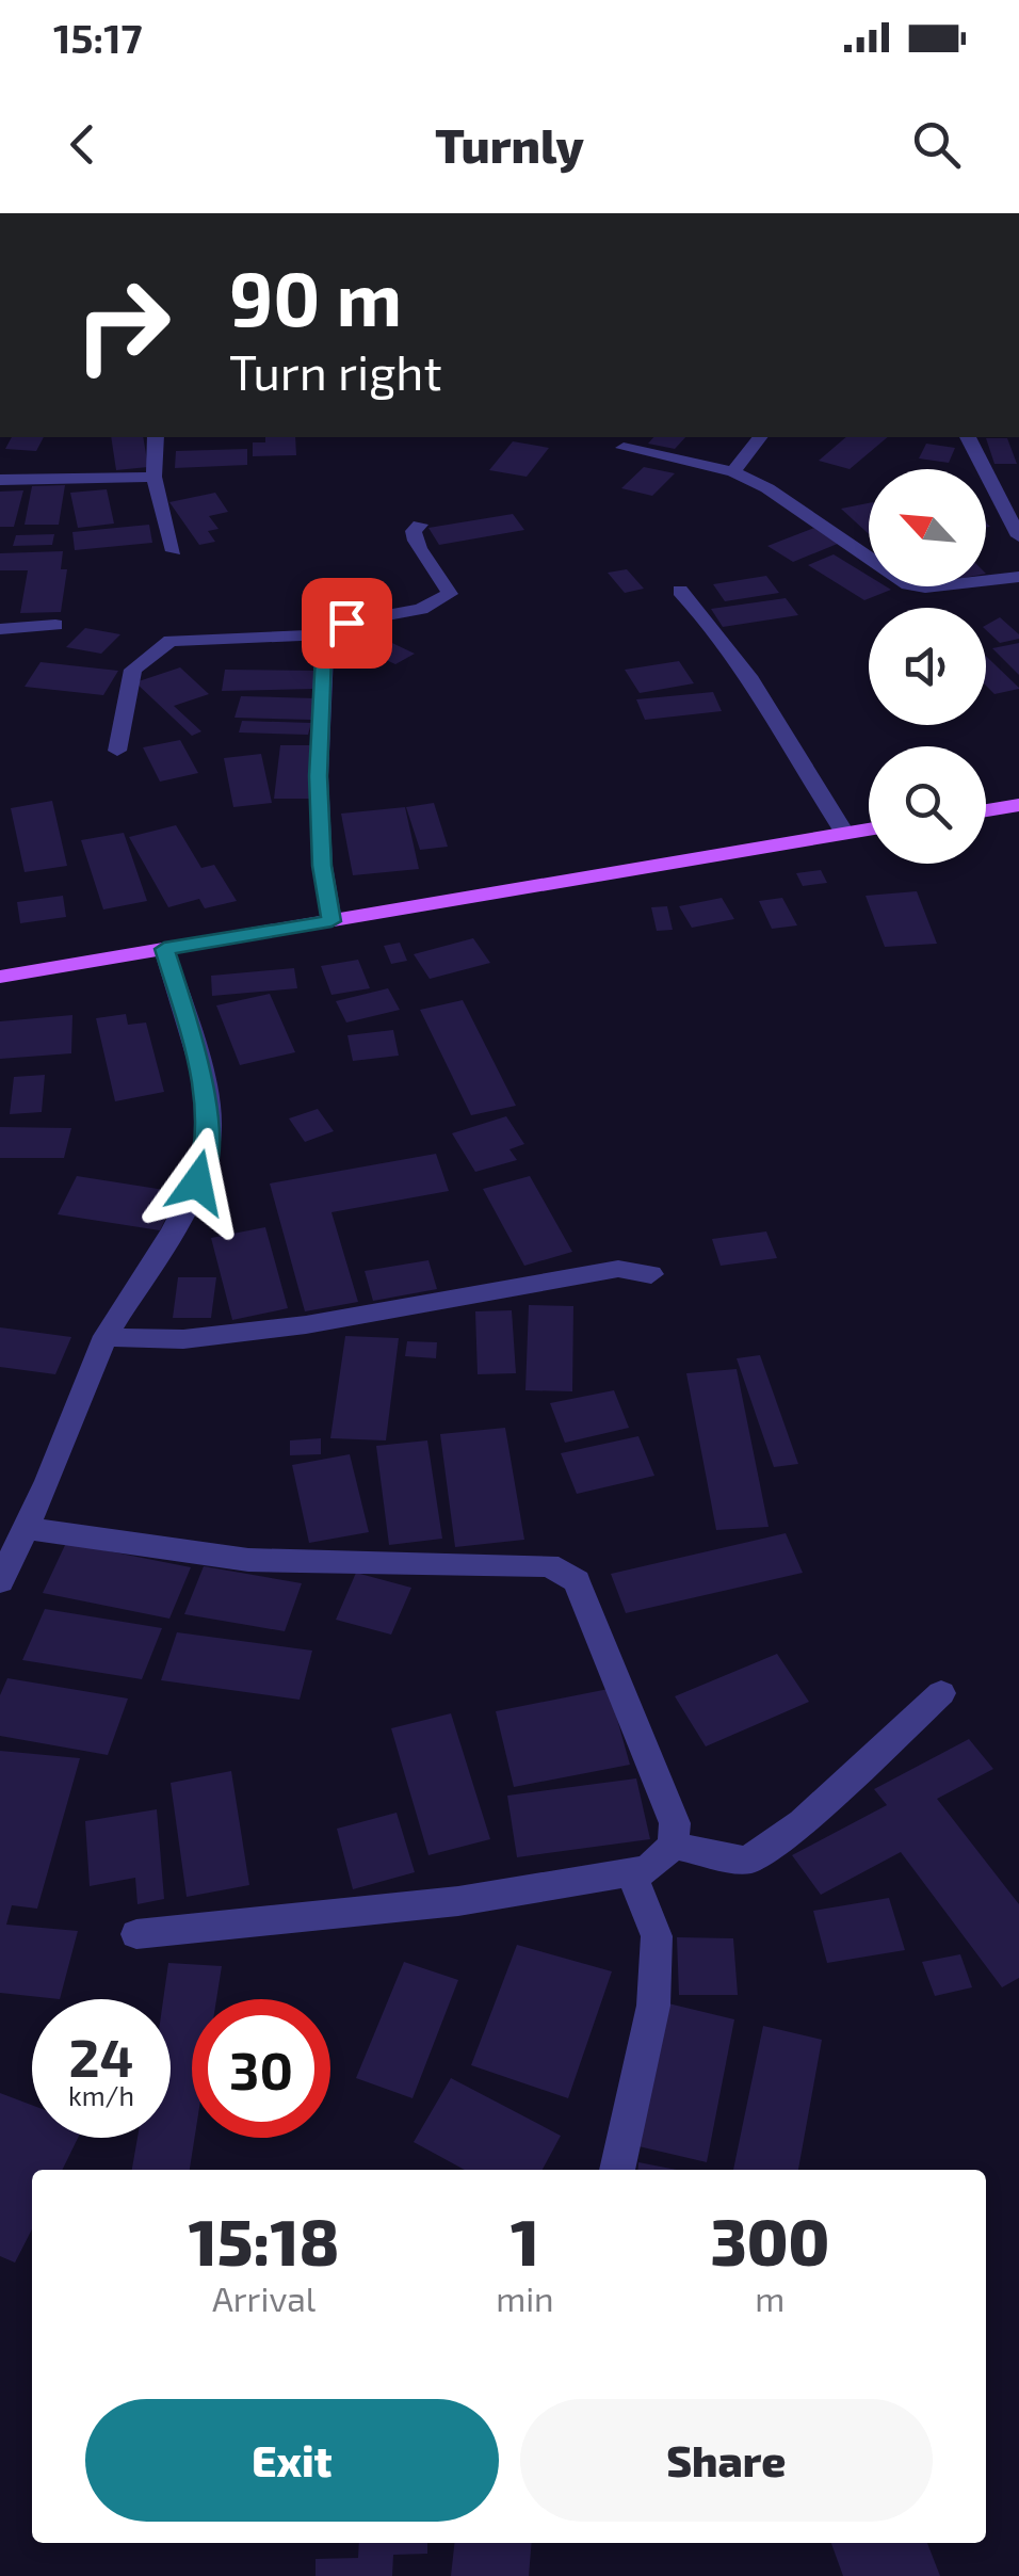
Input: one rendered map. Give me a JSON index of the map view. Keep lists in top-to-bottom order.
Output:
{
  "north": "top left",
  "page": {
    "status": "15:17",
    "header": "Turnly",
    "turn": ["90 m", "Turn right"],
    "speed": "24 km/h",
    "limit": "30",
    "eta": [
      "15:18",
      "Arrival",
      "1",
      "min",
      "300",
      "m"
    ],
    "buttons": ["Exit", "Share"]
  }
}
